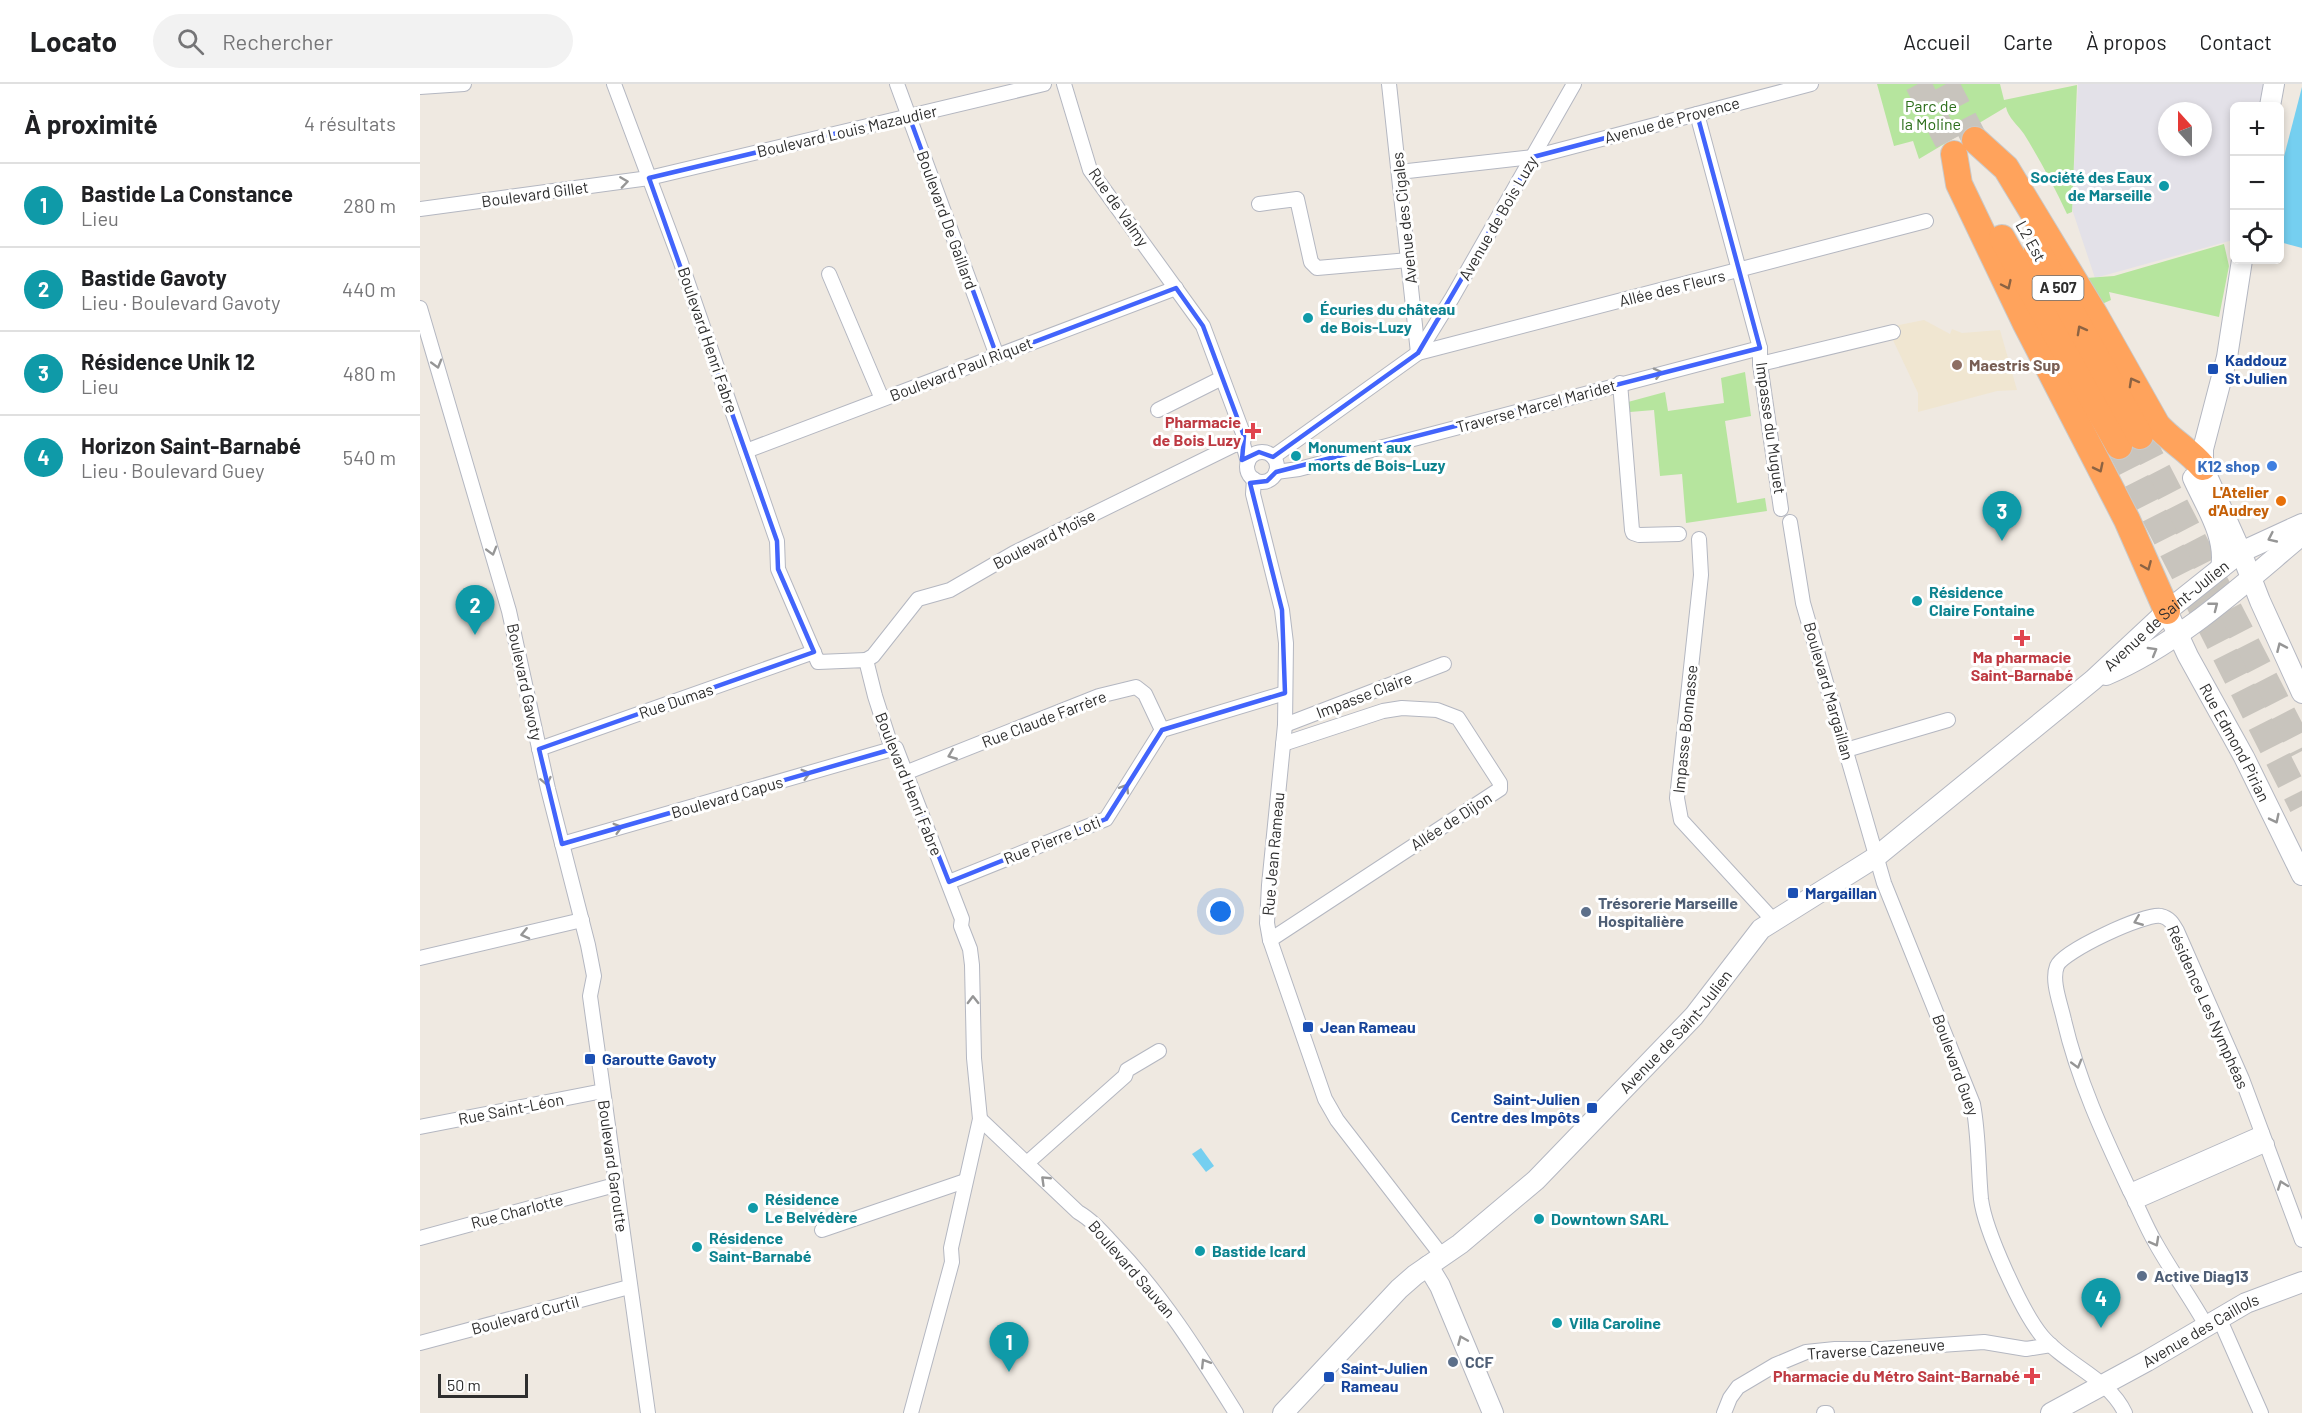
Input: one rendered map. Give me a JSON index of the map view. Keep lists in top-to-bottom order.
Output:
{
  "streets": {
    "highway": ["L2 Est", "A 507"],
    "main road": ["Avenue de Saint-Julien", "Rue Edmond Pirian", "Avenue des Caillols"],
    "street": [
      "Avenue de Provence",
      "Boulevard Louis Mazaudier",
      "Boulevard Gillet",
      "Rue de Valmy",
      "Avenue des Cigales",
      "Avenue de Bois Luzy",
      "Boulevard De Gaillard",
      "Allée des Fleurs",
      "Boulevard Henri Fabre",
      "Boulevard Paul Riquet",
      "Traverse Marcel Maridet",
      "Impasse du Muguet",
      "Boulevard Moïse",
      "Boulevard Gavoty",
      "Boulevard Margaillan",
      "Impasse Claire",
      "Rue Dumas",
      "Rue Claude Farrère",
      "Impasse Bonnasse",
      "Boulevard Capus",
      "Allée de Dijon",
      "Rue Pierre Loti",
      "Rue Jean Rameau",
      "Résidence Les Nymphéas",
      "Boulevard Guey",
      "Rue Saint-Léon",
      "Boulevard Garoutte",
      "Rue Charlotte",
      "Boulevard Sauvan",
      "Boulevard Curtil",
      "Traverse Cazeneuve"
    ]
  },
  "crossings": [
    ["Avenue de Provence", "Avenue des Cigales"],
    ["Avenue de Provence", "Avenue de Bois Luzy"],
    ["Avenue de Provence", "Impasse du Muguet"],
    ["Boulevard Louis Mazaudier", "Boulevard Gillet"],
    ["Boulevard Louis Mazaudier", "Boulevard De Gaillard"],
    ["Boulevard Louis Mazaudier", "Boulevard Henri Fabre"],
    ["Boulevard Gillet", "Boulevard Henri Fabre"],
    ["Rue de Valmy", "Boulevard Paul Riquet"],
    ["Avenue des Cigales", "Avenue de Bois Luzy"],
    ["Avenue des Cigales", "Allée des Fleurs"],
    ["Avenue de Bois Luzy", "Allée des Fleurs"],
    ["Avenue de Bois Luzy", "Traverse Marcel Maridet"],
    ["Avenue de Bois Luzy", "Rue Jean Rameau"],
    ["Boulevard De Gaillard", "Boulevard Paul Riquet"],
    ["L2 Est", "Avenue de Saint-Julien"],
    ["L2 Est", "Rue Edmond Pirian"],
    ["Allée des Fleurs", "Impasse du Muguet"],
    ["Boulevard Henri Fabre", "Boulevard Paul Riquet"],
    ["Boulevard Henri Fabre", "Boulevard Moïse"],
    ["Boulevard Henri Fabre", "Rue Dumas"],
    ["Boulevard Henri Fabre", "Rue Claude Farrère"],
    ["Boulevard Henri Fabre", "Boulevard Capus"],
    ["Boulevard Henri Fabre", "Rue Pierre Loti"],
    ["Boulevard Henri Fabre", "Boulevard Sauvan"],
    ["Traverse Marcel Maridet", "Impasse du Muguet"],
    ["Traverse Marcel Maridet", "Rue Jean Rameau"],
    ["Avenue de Saint-Julien", "Boulevard Margaillan"],
    ["Avenue de Saint-Julien", "Impasse Bonnasse"],
    ["Avenue de Saint-Julien", "Rue Edmond Pirian"],
    ["Avenue de Saint-Julien", "Rue Jean Rameau"],
    ["Avenue de Saint-Julien", "Boulevard Guey"],
    ["Boulevard Gavoty", "Rue Dumas"],
    ["Boulevard Gavoty", "Boulevard Capus"],
    ["Boulevard Gavoty", "Boulevard Garoutte"],
    ["Boulevard Margaillan", "Boulevard Guey"],
    ["Impasse Claire", "Rue Jean Rameau"],
    ["Rue Claude Farrère", "Rue Pierre Loti"],
    ["Allée de Dijon", "Rue Jean Rameau"],
    ["Résidence Les Nymphéas", "Avenue des Caillols"],
    ["Boulevard Guey", "Avenue des Caillols"],
    ["Boulevard Guey", "Traverse Cazeneuve"],
    ["Rue Saint-Léon", "Boulevard Garoutte"],
    ["Boulevard Garoutte", "Rue Charlotte"],
    ["Boulevard Garoutte", "Boulevard Curtil"]
  ],
  "one_way": [
    "Boulevard Gillet",
    "Boulevard Gavoty",
    "Rue Claude Farrère",
    "Boulevard Capus",
    "Rue Pierre Loti",
    "Boulevard Sauvan"
  ],
  "parks": ["Parc de la Moline"],
  "places": {
    "other": [
      "Société des Eaux de Marseille",
      "Écuries du château de Bois-Luzy",
      "Maestris Sup",
      "Monument aux morts de Bois-Luzy",
      "K12 shop",
      "L'Atelier d'Audrey",
      "Résidence Claire Fontaine",
      "Trésorerie Marseille Hospitalière",
      "Résidence Le Belvédère",
      "Downtown SARL",
      "Résidence Saint-Barnabé",
      "Bastide Icard",
      "Active Diag13",
      "Villa Caroline",
      "CCF"
    ],
    "transit": [
      "Kaddouz St Julien",
      "Margaillan",
      "Jean Rameau",
      "Garoutte Gavoty",
      "Saint-Julien Centre des Impôts",
      "Saint-Julien Rameau"
    ],
    "health": ["Pharmacie de Bois Luzy", "Ma pharmacie Saint-Barnabé", "Pharmacie du Métro Saint-Barnabé"]
  },
  "scale_bar": "50 m",
  "north": "top",
  "page": {
    "header": "Locato",
    "search": "Rechercher",
    "nav": [
      "Accueil",
      "Carte",
      "À propos",
      "Contact"
    ],
    "heading": ["À proximité", "4 résultats"],
    "map_buttons": ["+", "−"],
    "list": [
      {
        "mark": "1",
        "name": "Bastide La Constance",
        "note": "Lieu",
        "value": "280 m"
      },
      {
        "mark": "2",
        "name": "Bastide Gavoty",
        "note": "Lieu · Boulevard Gavoty",
        "value": "440 m"
      },
      {
        "mark": "3",
        "name": "Résidence Unik 12",
        "note": "Lieu",
        "value": "480 m"
      },
      {
        "mark": "4",
        "name": "Horizon Saint-Barnabé",
        "note": "Lieu · Boulevard Guey",
        "value": "540 m"
      }
    ],
    "pins": [
      "3",
      "2",
      "4",
      "1"
    ],
    "scale": "50 m"
  }
}
